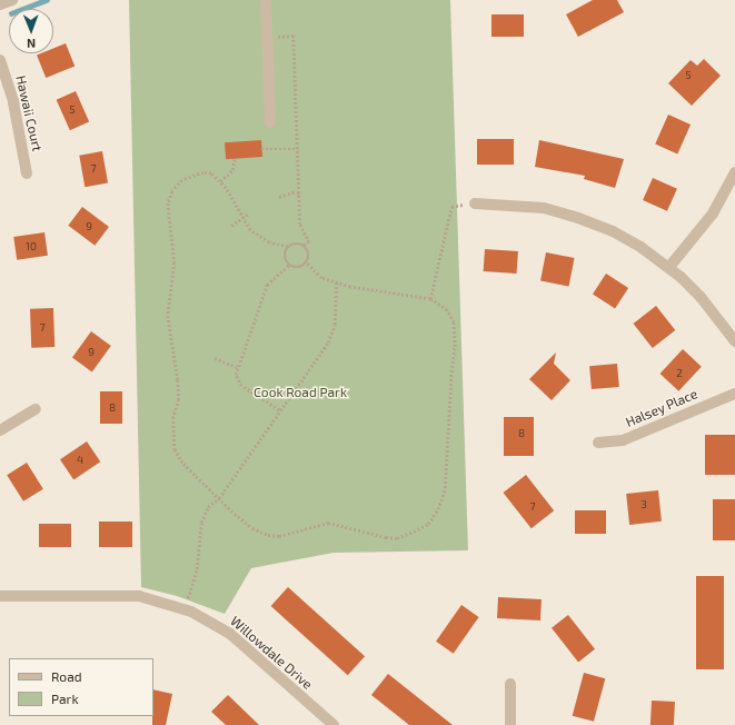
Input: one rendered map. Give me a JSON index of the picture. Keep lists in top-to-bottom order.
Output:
{
  "streets": {
    "street": ["Hawaii Court", "Halsey Place", "Willowdale Drive"]
  },
  "parks": ["Cook Road Park"],
  "house_numbers": [
    "5",
    "5",
    "7",
    "9",
    "10",
    "7",
    "9",
    "2",
    "8",
    "8",
    "4",
    "3",
    "7"
  ],
  "legend": ["Road", "Park"],
  "north": "bottom"
}
